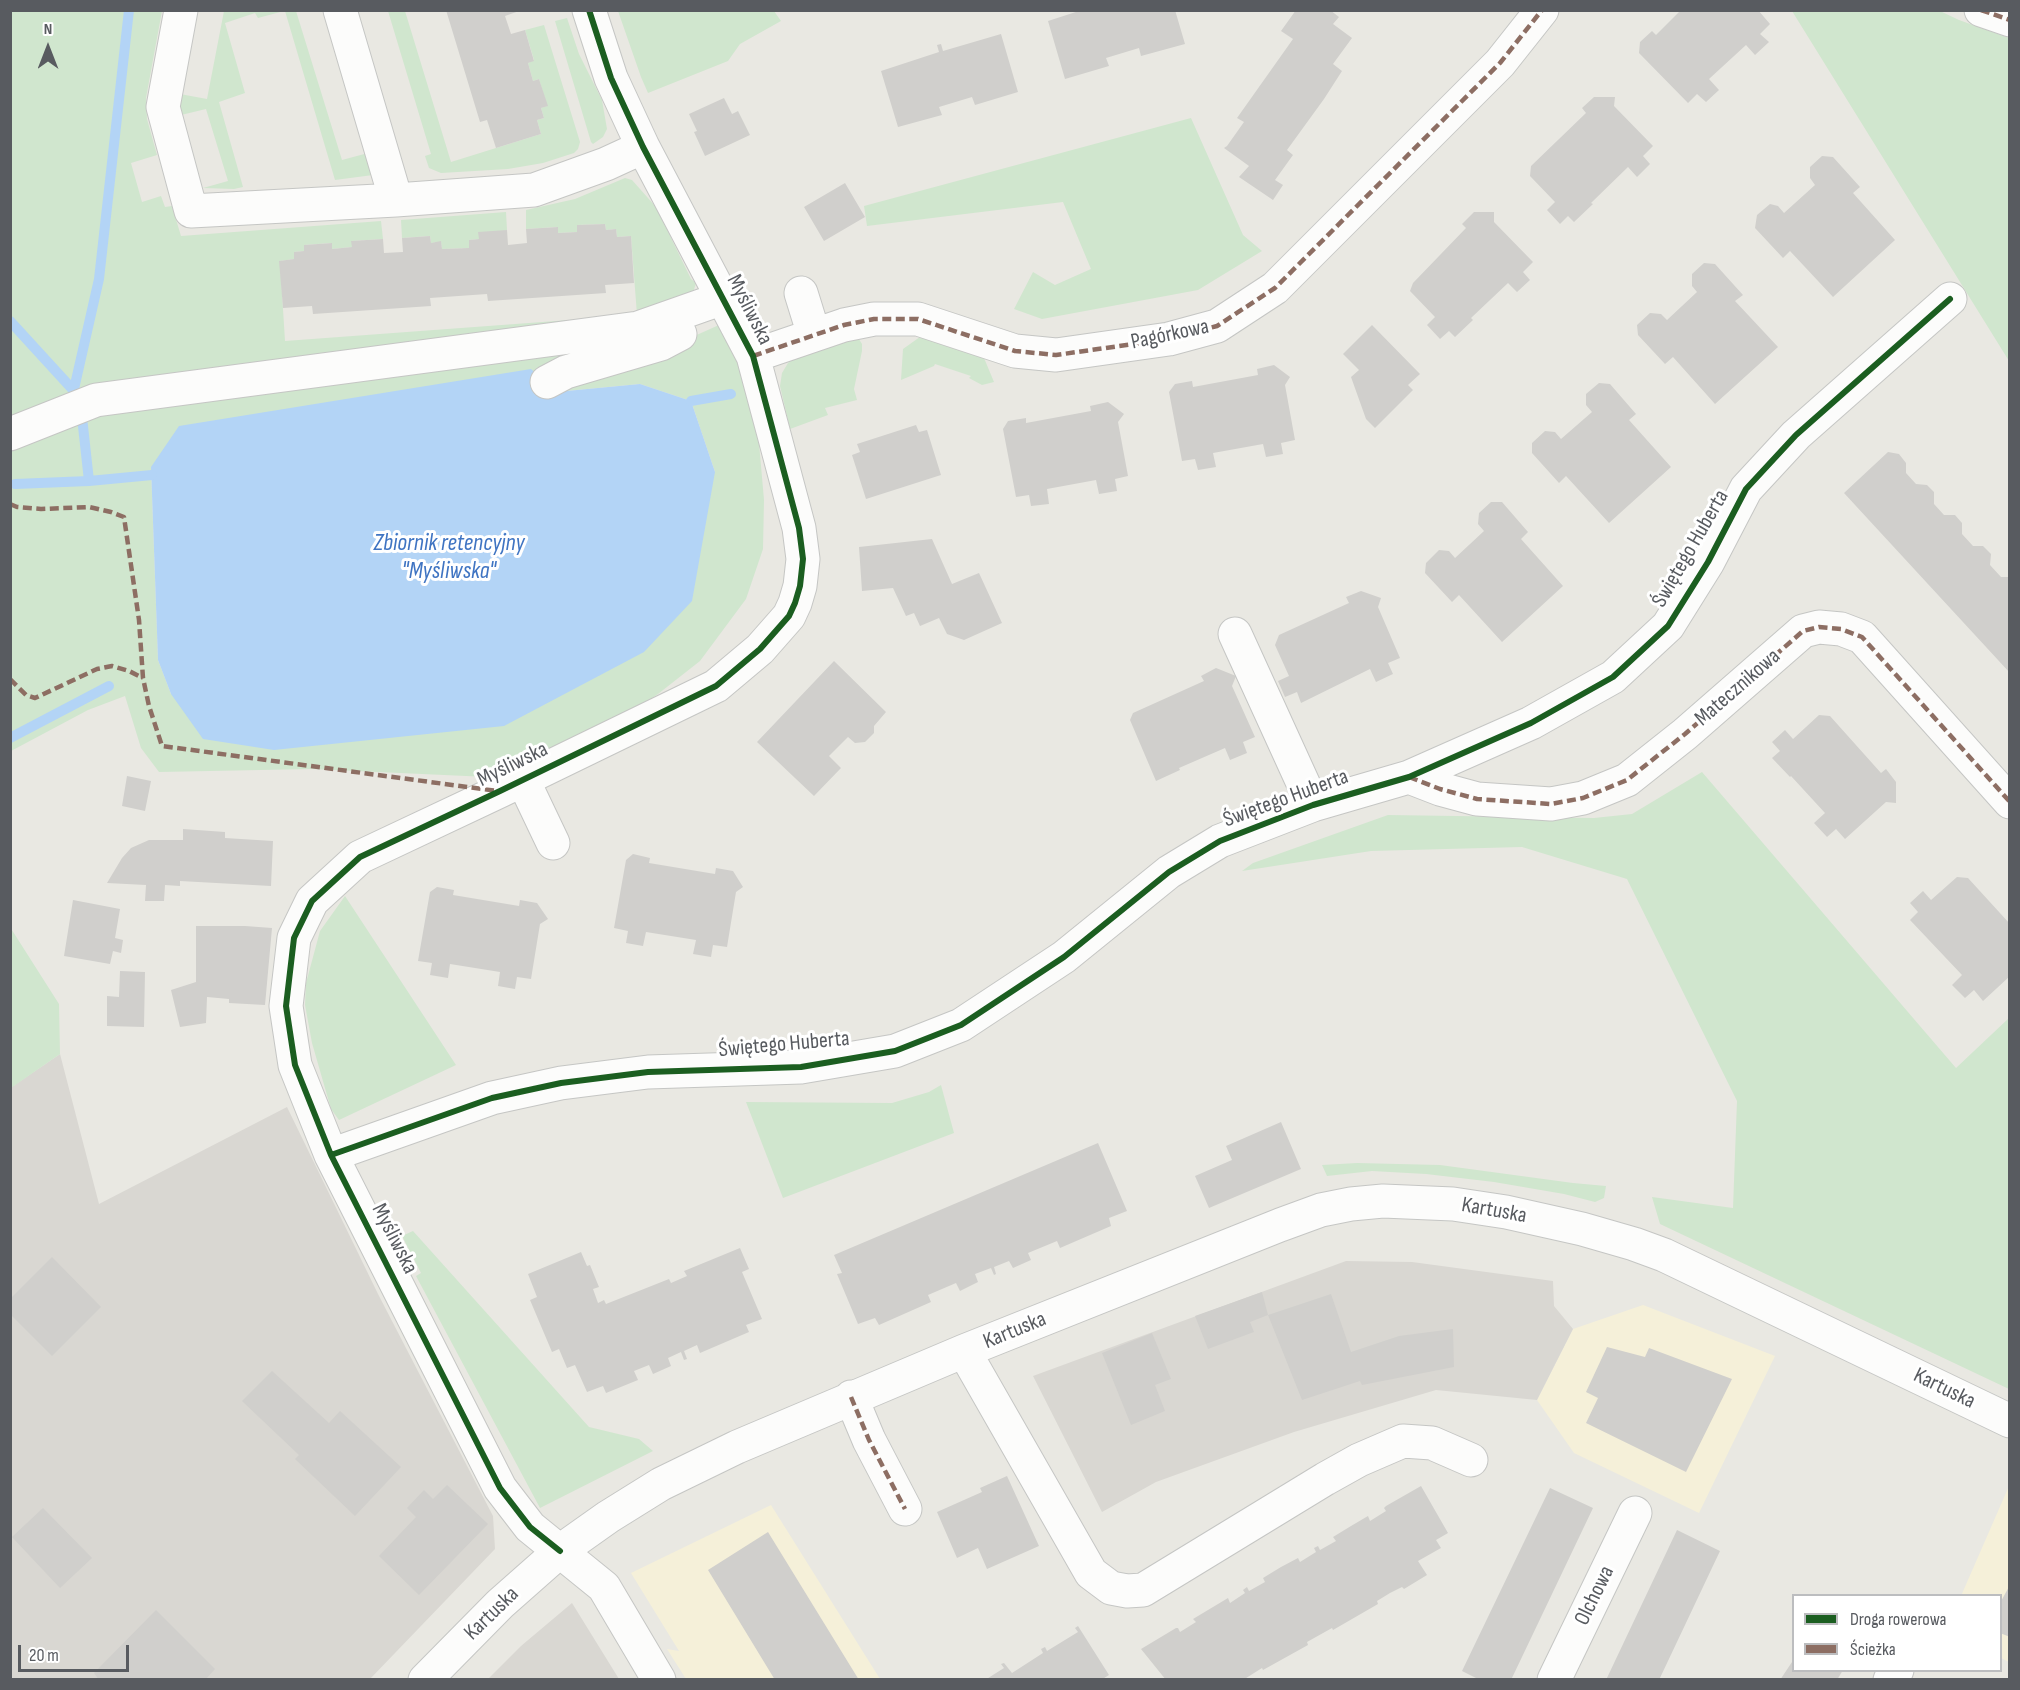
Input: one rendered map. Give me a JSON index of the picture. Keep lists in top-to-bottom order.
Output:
{
  "streets": {
    "street": [
      "Myśliwska",
      "Pagórkowa",
      "Świętego Huberta",
      "Matecznikowa",
      "Kartuska",
      "Olchowa"
    ]
  },
  "crossings": [
    ["Myśliwska", "Pagórkowa"],
    ["Myśliwska", "Świętego Huberta"],
    ["Myśliwska", "Kartuska"],
    ["Świętego Huberta", "Matecznikowa"]
  ],
  "water": ["Zbiornik retencyjny \"Myśliwska\""],
  "legend": ["Droga rowerowa", "Ścieżka"],
  "scale_bar": "20 m",
  "north": "top"
}
